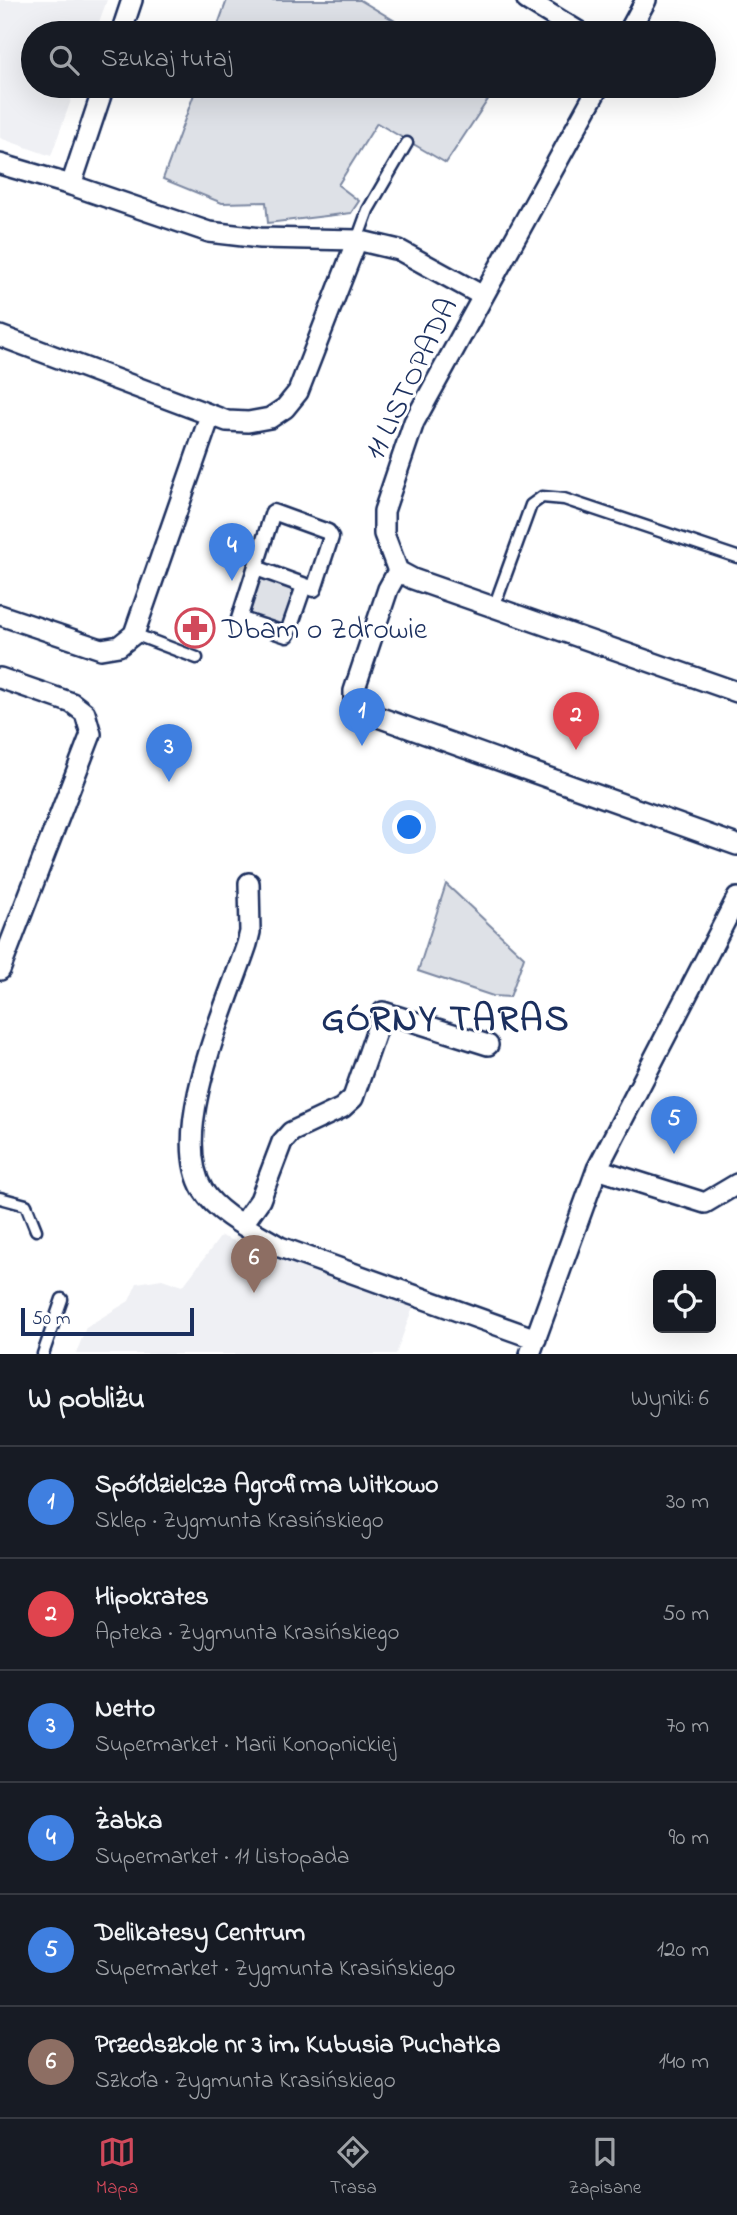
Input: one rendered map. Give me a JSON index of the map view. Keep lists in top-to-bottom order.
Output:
{
  "streets": {
    "street": ["11 LISTOPADA"]
  },
  "districts": ["GÓRNY TARAS"],
  "places": {
    "pharmacy": ["Dbam o Zdrowie"]
  },
  "scale_bar": "50 m",
  "page": {
    "search": "Szukaj tutaj",
    "pins": [
      "4",
      "1",
      "2",
      "3",
      "5",
      "6"
    ],
    "scale": "50 m",
    "heading": ["W pobliżu", "Wyniki: 6"],
    "list": [
      {
        "mark": "1",
        "name": "Spółdzielcza Agrofirma Witkowo",
        "note": "Sklep · Zygmunta Krasińskiego",
        "value": "30 m"
      },
      {
        "mark": "2",
        "name": "Hipokrates",
        "note": "Apteka · Zygmunta Krasińskiego",
        "value": "50 m"
      },
      {
        "mark": "3",
        "name": "Netto",
        "note": "Supermarket · Marii Konopnickiej",
        "value": "70 m"
      },
      {
        "mark": "4",
        "name": "Żabka",
        "note": "Supermarket · 11 Listopada",
        "value": "90 m"
      },
      {
        "mark": "5",
        "name": "Delikatesy Centrum",
        "note": "Supermarket · Zygmunta Krasińskiego",
        "value": "120 m"
      },
      {
        "mark": "6",
        "name": "Przedszkole nr 3 im. Kubusia Puchatka",
        "note": "Szkoła · Zygmunta Krasińskiego",
        "value": "140 m"
      }
    ],
    "nav": ["Mapa", "Trasa", "Zapisane"]
  }
}
